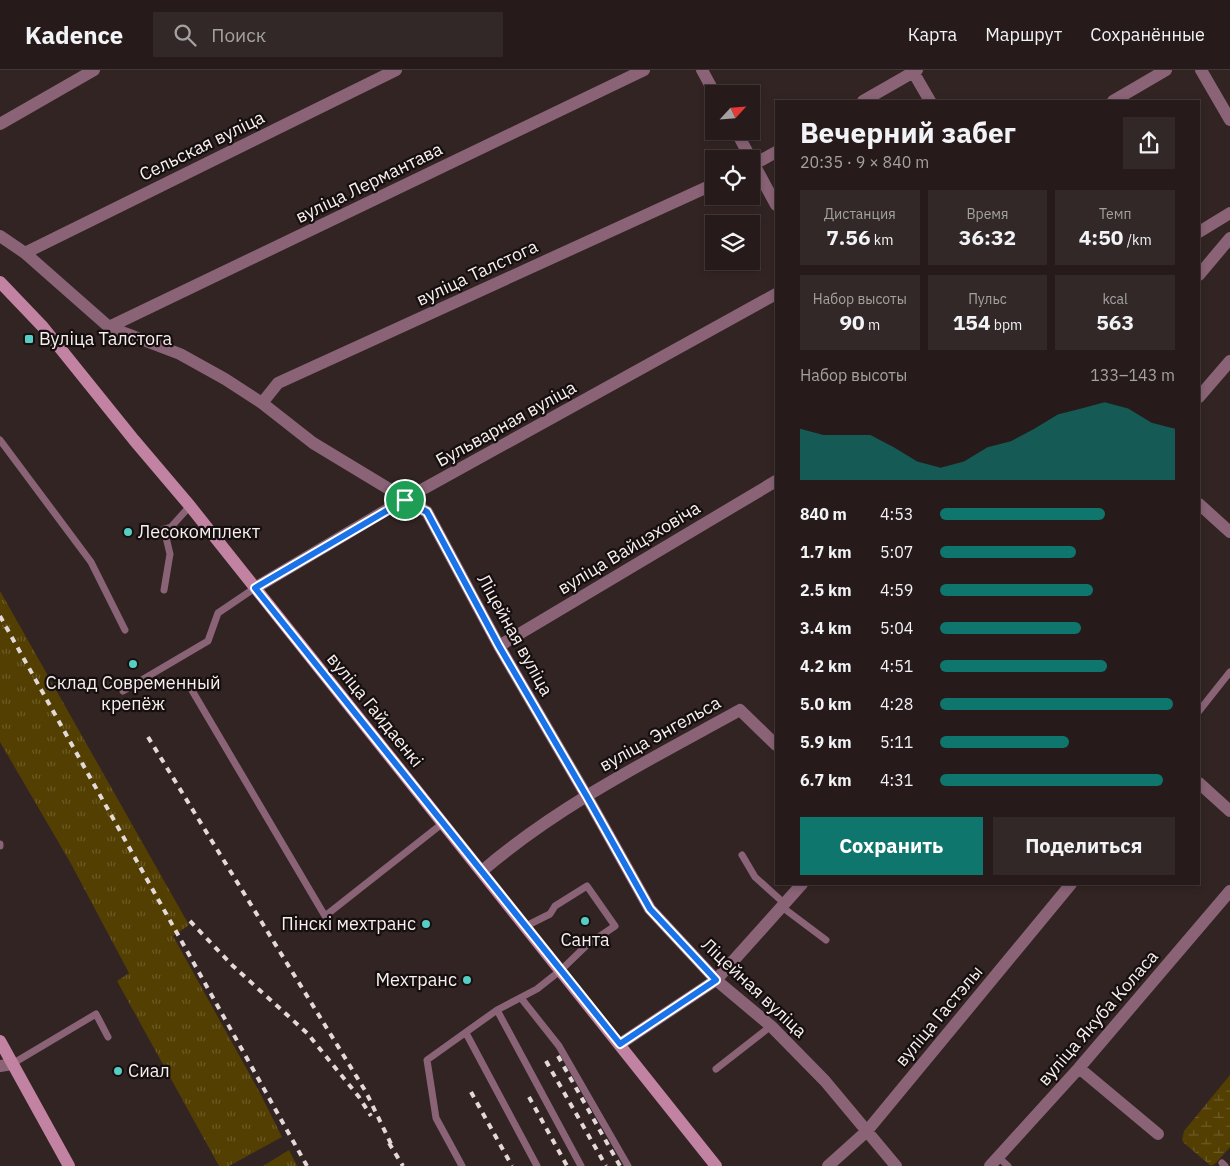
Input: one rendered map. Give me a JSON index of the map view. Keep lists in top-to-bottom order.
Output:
{
  "streets": {
    "street": [
      "Сельская вуліца",
      "вуліца Лермантава",
      "вуліца Талстога",
      "Бульварная вуліца",
      "вуліца Вайцэховіча",
      "Ліцейная вуліца",
      "вуліца Гайдаенкі",
      "вуліца Энгельса",
      "вуліца Гастэлы",
      "вуліца Якуба Коласа"
    ]
  },
  "crossings": [
    ["Сельская вуліца", "Ліцейная вуліца"],
    ["вуліца Лермантава", "Ліцейная вуліца"],
    ["вуліца Талстога", "Ліцейная вуліца"],
    ["Бульварная вуліца", "Ліцейная вуліца"],
    ["Бульварная вуліца", "вуліца Гайдаенкі"],
    ["вуліца Вайцэховіча", "Ліцейная вуліца"],
    ["Ліцейная вуліца", "вуліца Энгельса"],
    ["Ліцейная вуліца", "вуліца Гастэлы"],
    ["вуліца Гайдаенкі", "вуліца Энгельса"]
  ],
  "places": {
    "transit": ["Вуліца Талстога"],
    "other": [
      "Лесокомплект",
      "Склад Современный крепёж",
      "Санта",
      "Пінскі мехтранс",
      "Мехтранс",
      "Сиал"
    ]
  },
  "north": "top right",
  "page": {
    "header": "Kadence",
    "search": "Поиск",
    "nav": ["Карта", "Маршрут", "Сохранённые"],
    "heading": ["Вечерний забег", "20:35 · 9 × 840 m"],
    "stats": [
      ["Дистанция", "7.56 km"],
      ["Время", "36:32"],
      ["Темп", "4:50 /km"],
      ["Набор высоты", "90 m"],
      ["Пульс", "154 bpm"],
      ["kcal", "563"]
    ],
    "chart": ["Набор высоты", "133–143 m"],
    "list": [
      {
        "name": "840 m",
        "note": "4:53"
      },
      {
        "name": "1.7 km",
        "note": "5:07"
      },
      {
        "name": "2.5 km",
        "note": "4:59"
      },
      {
        "name": "3.4 km",
        "note": "5:04"
      },
      {
        "name": "4.2 km",
        "note": "4:51"
      },
      {
        "name": "5.0 km",
        "note": "4:28"
      },
      {
        "name": "5.9 km",
        "note": "5:11"
      },
      {
        "name": "6.7 km",
        "note": "4:31"
      }
    ],
    "buttons": ["Сохранить", "Поделиться"]
  }
}
